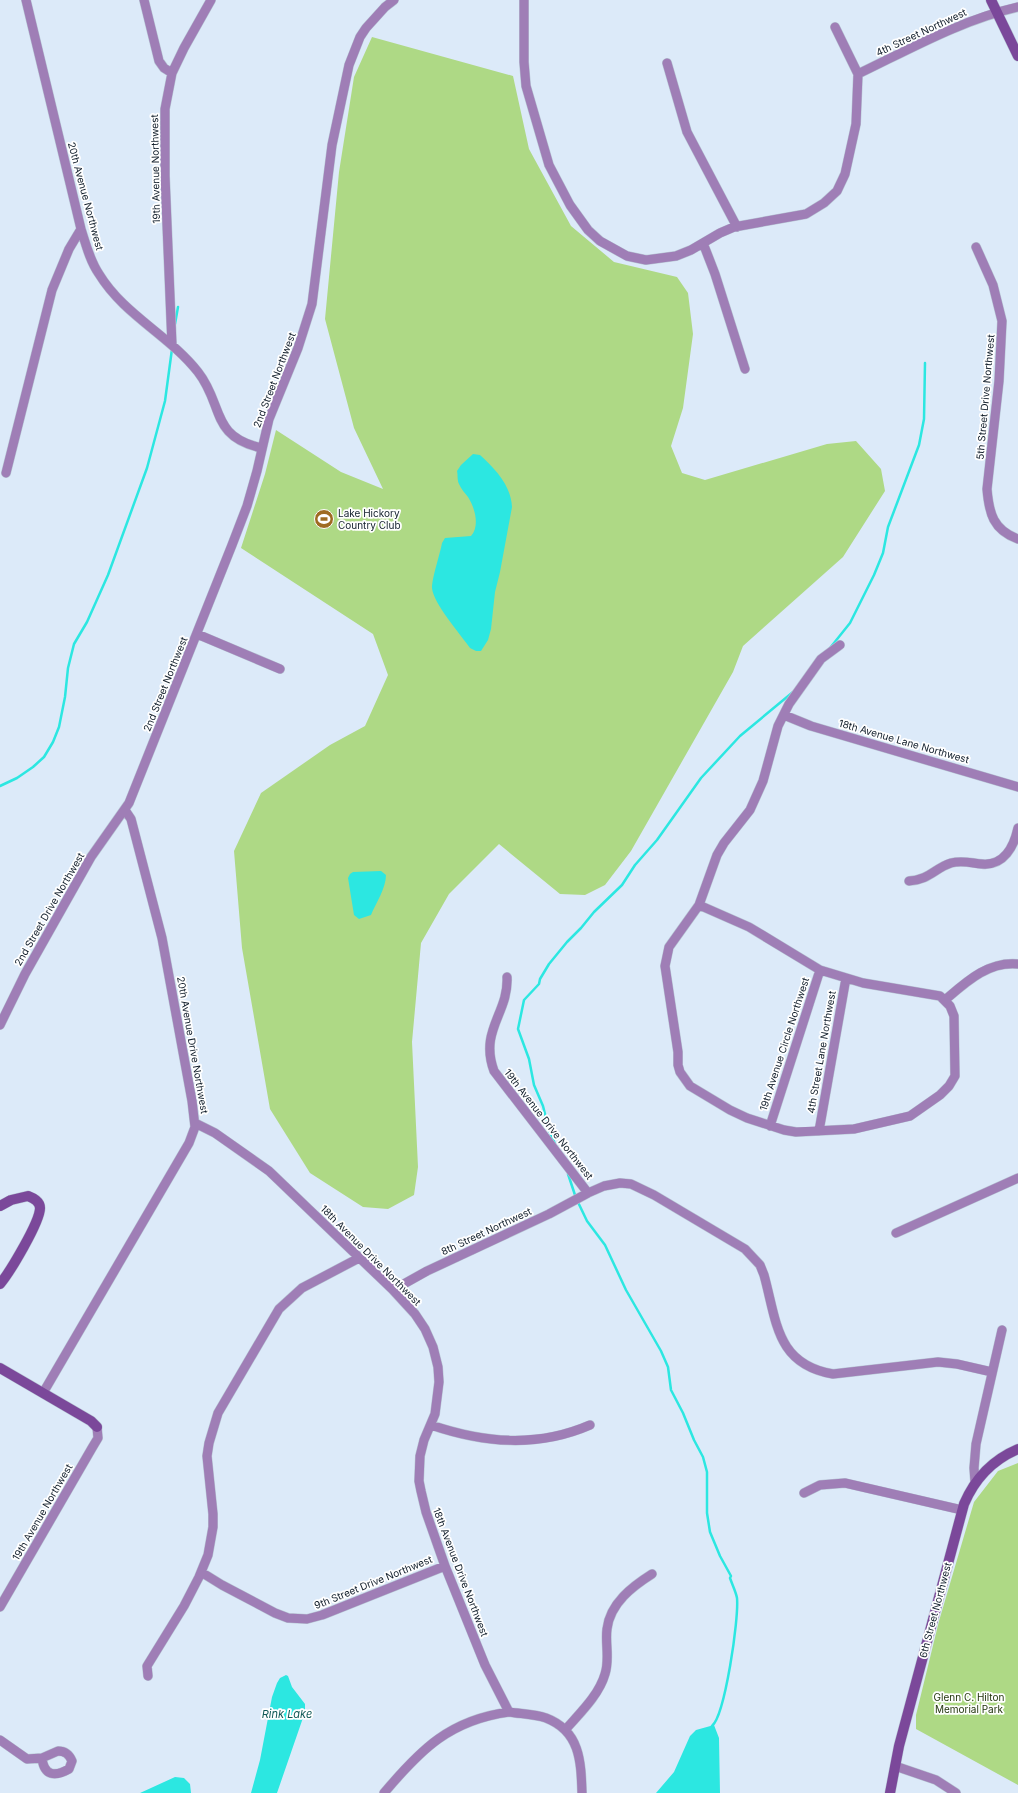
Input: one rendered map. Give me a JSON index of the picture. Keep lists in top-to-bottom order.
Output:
{
  "streets": {
    "street": [
      "4th Street Northwest",
      "19th Avenue Northwest",
      "20th Avenue Northwest",
      "2nd Street Northwest",
      "5th Street Drive Northwest",
      "18th Avenue Lane Northwest",
      "2nd Street Drive Northwest",
      "19th Avenue Circle Northwest",
      "20th Avenue Drive Northwest",
      "4th Street Lane Northwest",
      "19th Avenue Drive Northwest",
      "8th Street Northwest",
      "18th Avenue Drive Northwest",
      "9th Street Drive Northwest",
      "6th Street Northwest"
    ]
  },
  "crossings": [
    ["19th Avenue Northwest", "20th Avenue Northwest"],
    ["20th Avenue Northwest", "2nd Street Northwest"],
    ["2nd Street Northwest", "2nd Street Drive Northwest"],
    ["2nd Street Northwest", "20th Avenue Drive Northwest"],
    ["2nd Street Drive Northwest", "20th Avenue Drive Northwest"],
    ["19th Avenue Circle Northwest", "4th Street Lane Northwest"],
    ["20th Avenue Drive Northwest", "18th Avenue Drive Northwest"],
    ["19th Avenue Drive Northwest", "8th Street Northwest"],
    ["8th Street Northwest", "18th Avenue Drive Northwest"],
    ["18th Avenue Drive Northwest", "9th Street Drive Northwest"]
  ],
  "water": ["Rink Lake"],
  "parks": ["Glenn C. Hilton Memorial Park"],
  "places": {
    "sports": ["Lake Hickory Country Club"]
  }
}
